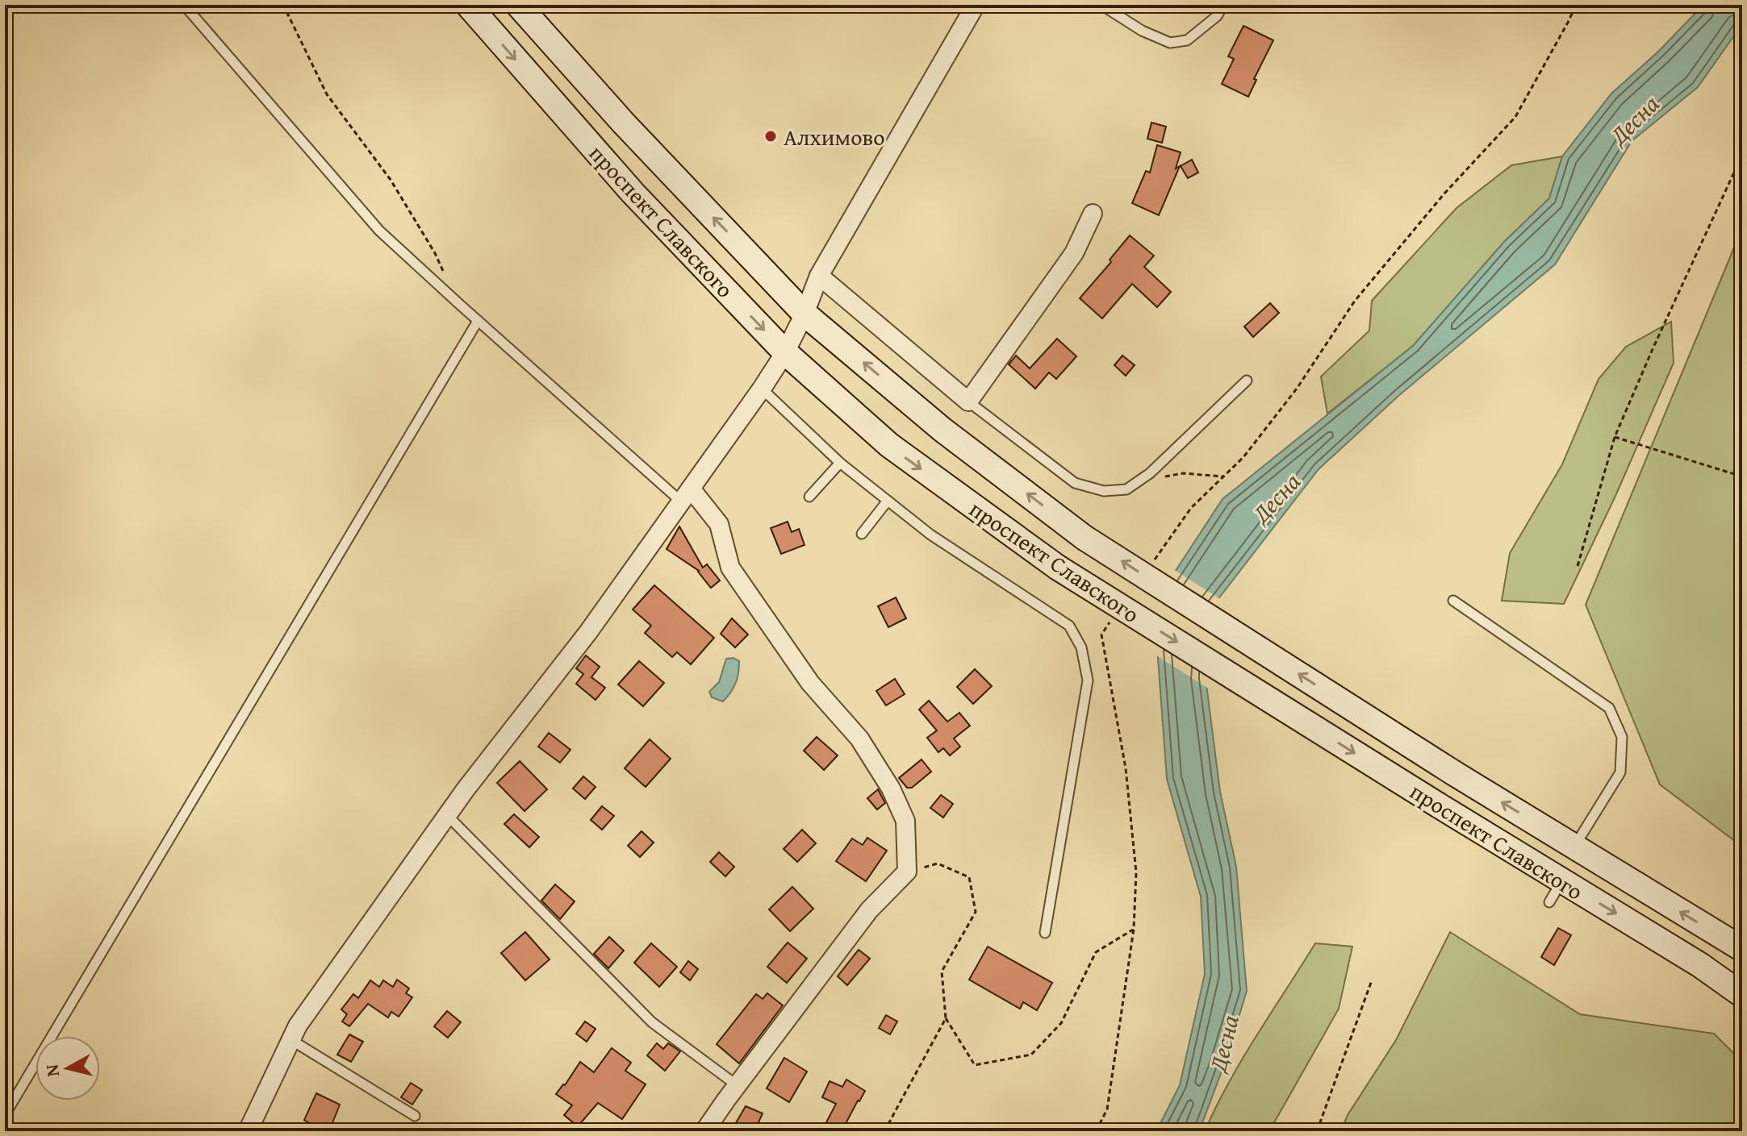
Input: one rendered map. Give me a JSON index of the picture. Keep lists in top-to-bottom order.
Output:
{
  "streets": {
    "main road": ["проспект Славского"]
  },
  "water": ["Десна"],
  "places": ["Алхимово"],
  "north": "left"
}
